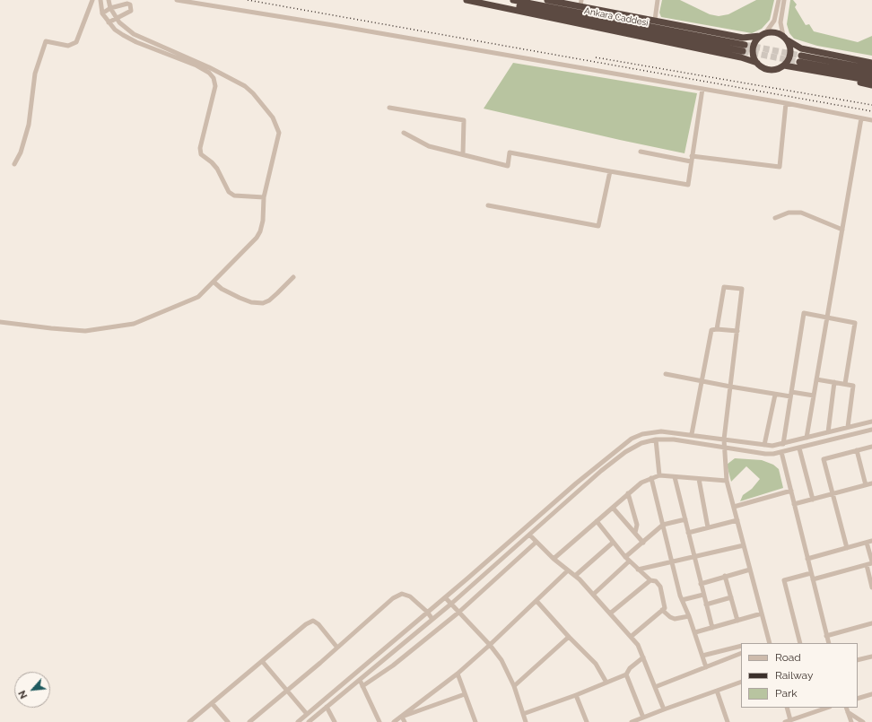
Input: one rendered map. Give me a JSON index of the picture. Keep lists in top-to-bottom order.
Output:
{
  "streets": {
    "highway": ["Ankara Caddesi"]
  },
  "legend": ["Road", "Railway", "Park"],
  "north": "bottom left"
}
